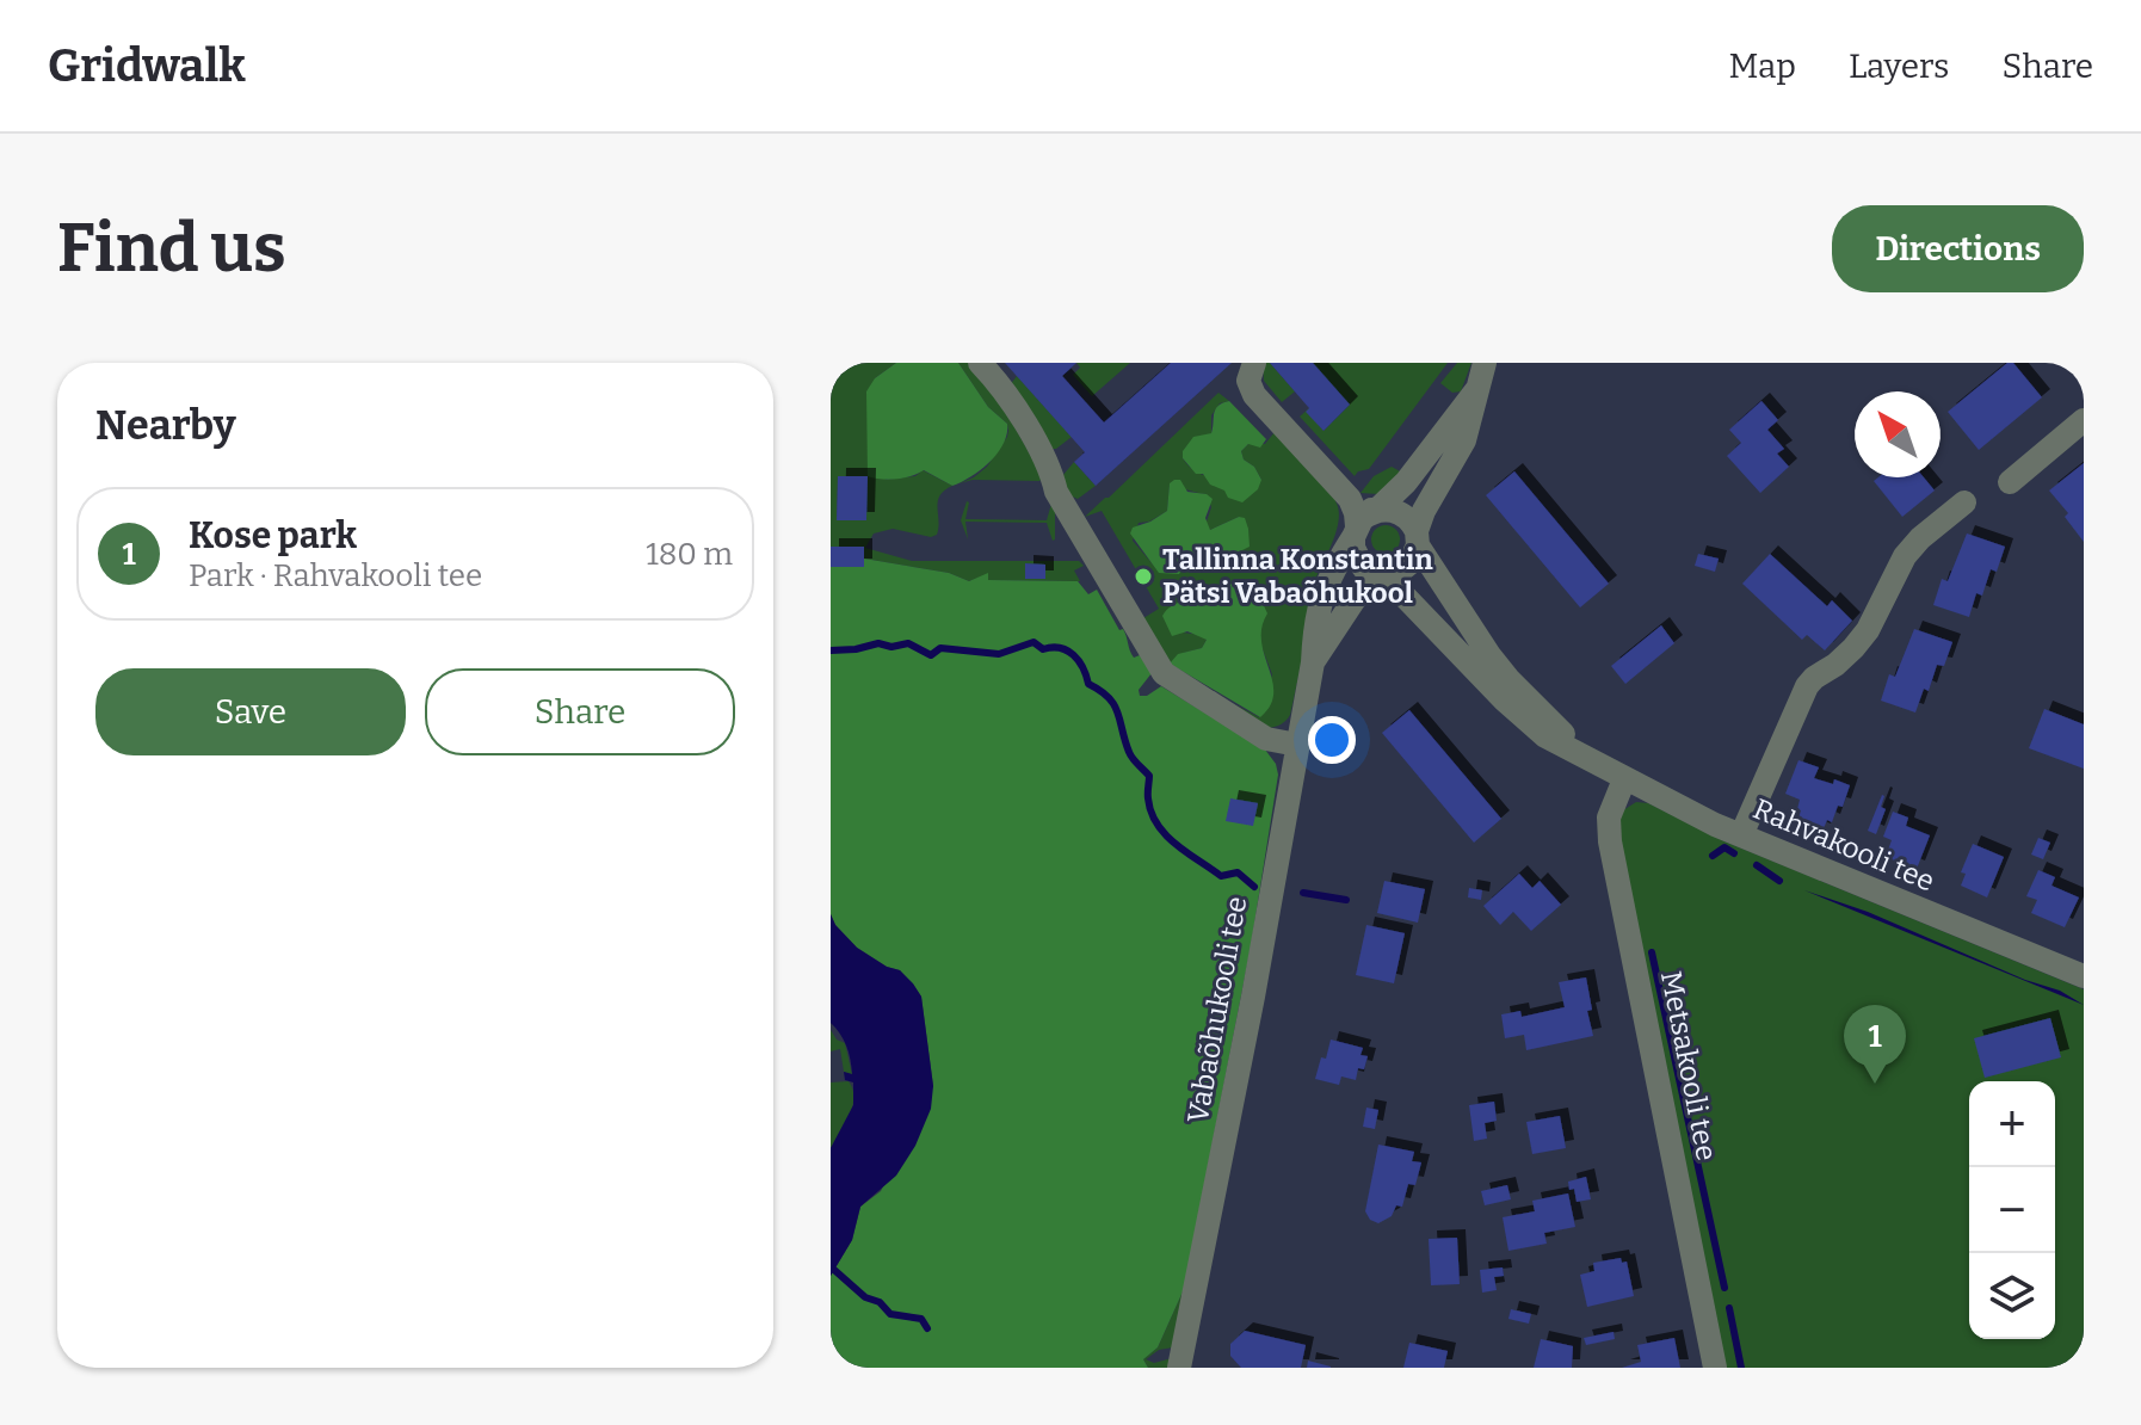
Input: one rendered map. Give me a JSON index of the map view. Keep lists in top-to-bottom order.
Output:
{
  "streets": {
    "street": ["Rahvakooli tee", "Vabaõhukooli tee", "Metsakooli tee"]
  },
  "crossings": [
    ["Rahvakooli tee", "Vabaõhukooli tee"],
    ["Rahvakooli tee", "Metsakooli tee"]
  ],
  "places": ["Tallinna Konstantin Pätsi Vabaõhukool"],
  "north": "top left",
  "page": {
    "header": "Gridwalk",
    "nav": ["Map", "Layers", "Share"],
    "buttons": [
      "Directions",
      ["Save", "Share"]
    ],
    "title": "Find us",
    "heading": "Nearby",
    "list": [
      {
        "mark": "1",
        "name": "Kose park",
        "note": "Park · Rahvakooli tee",
        "value": "180 m"
      }
    ],
    "pins": "1",
    "map_buttons": ["+", "−"]
  }
}
